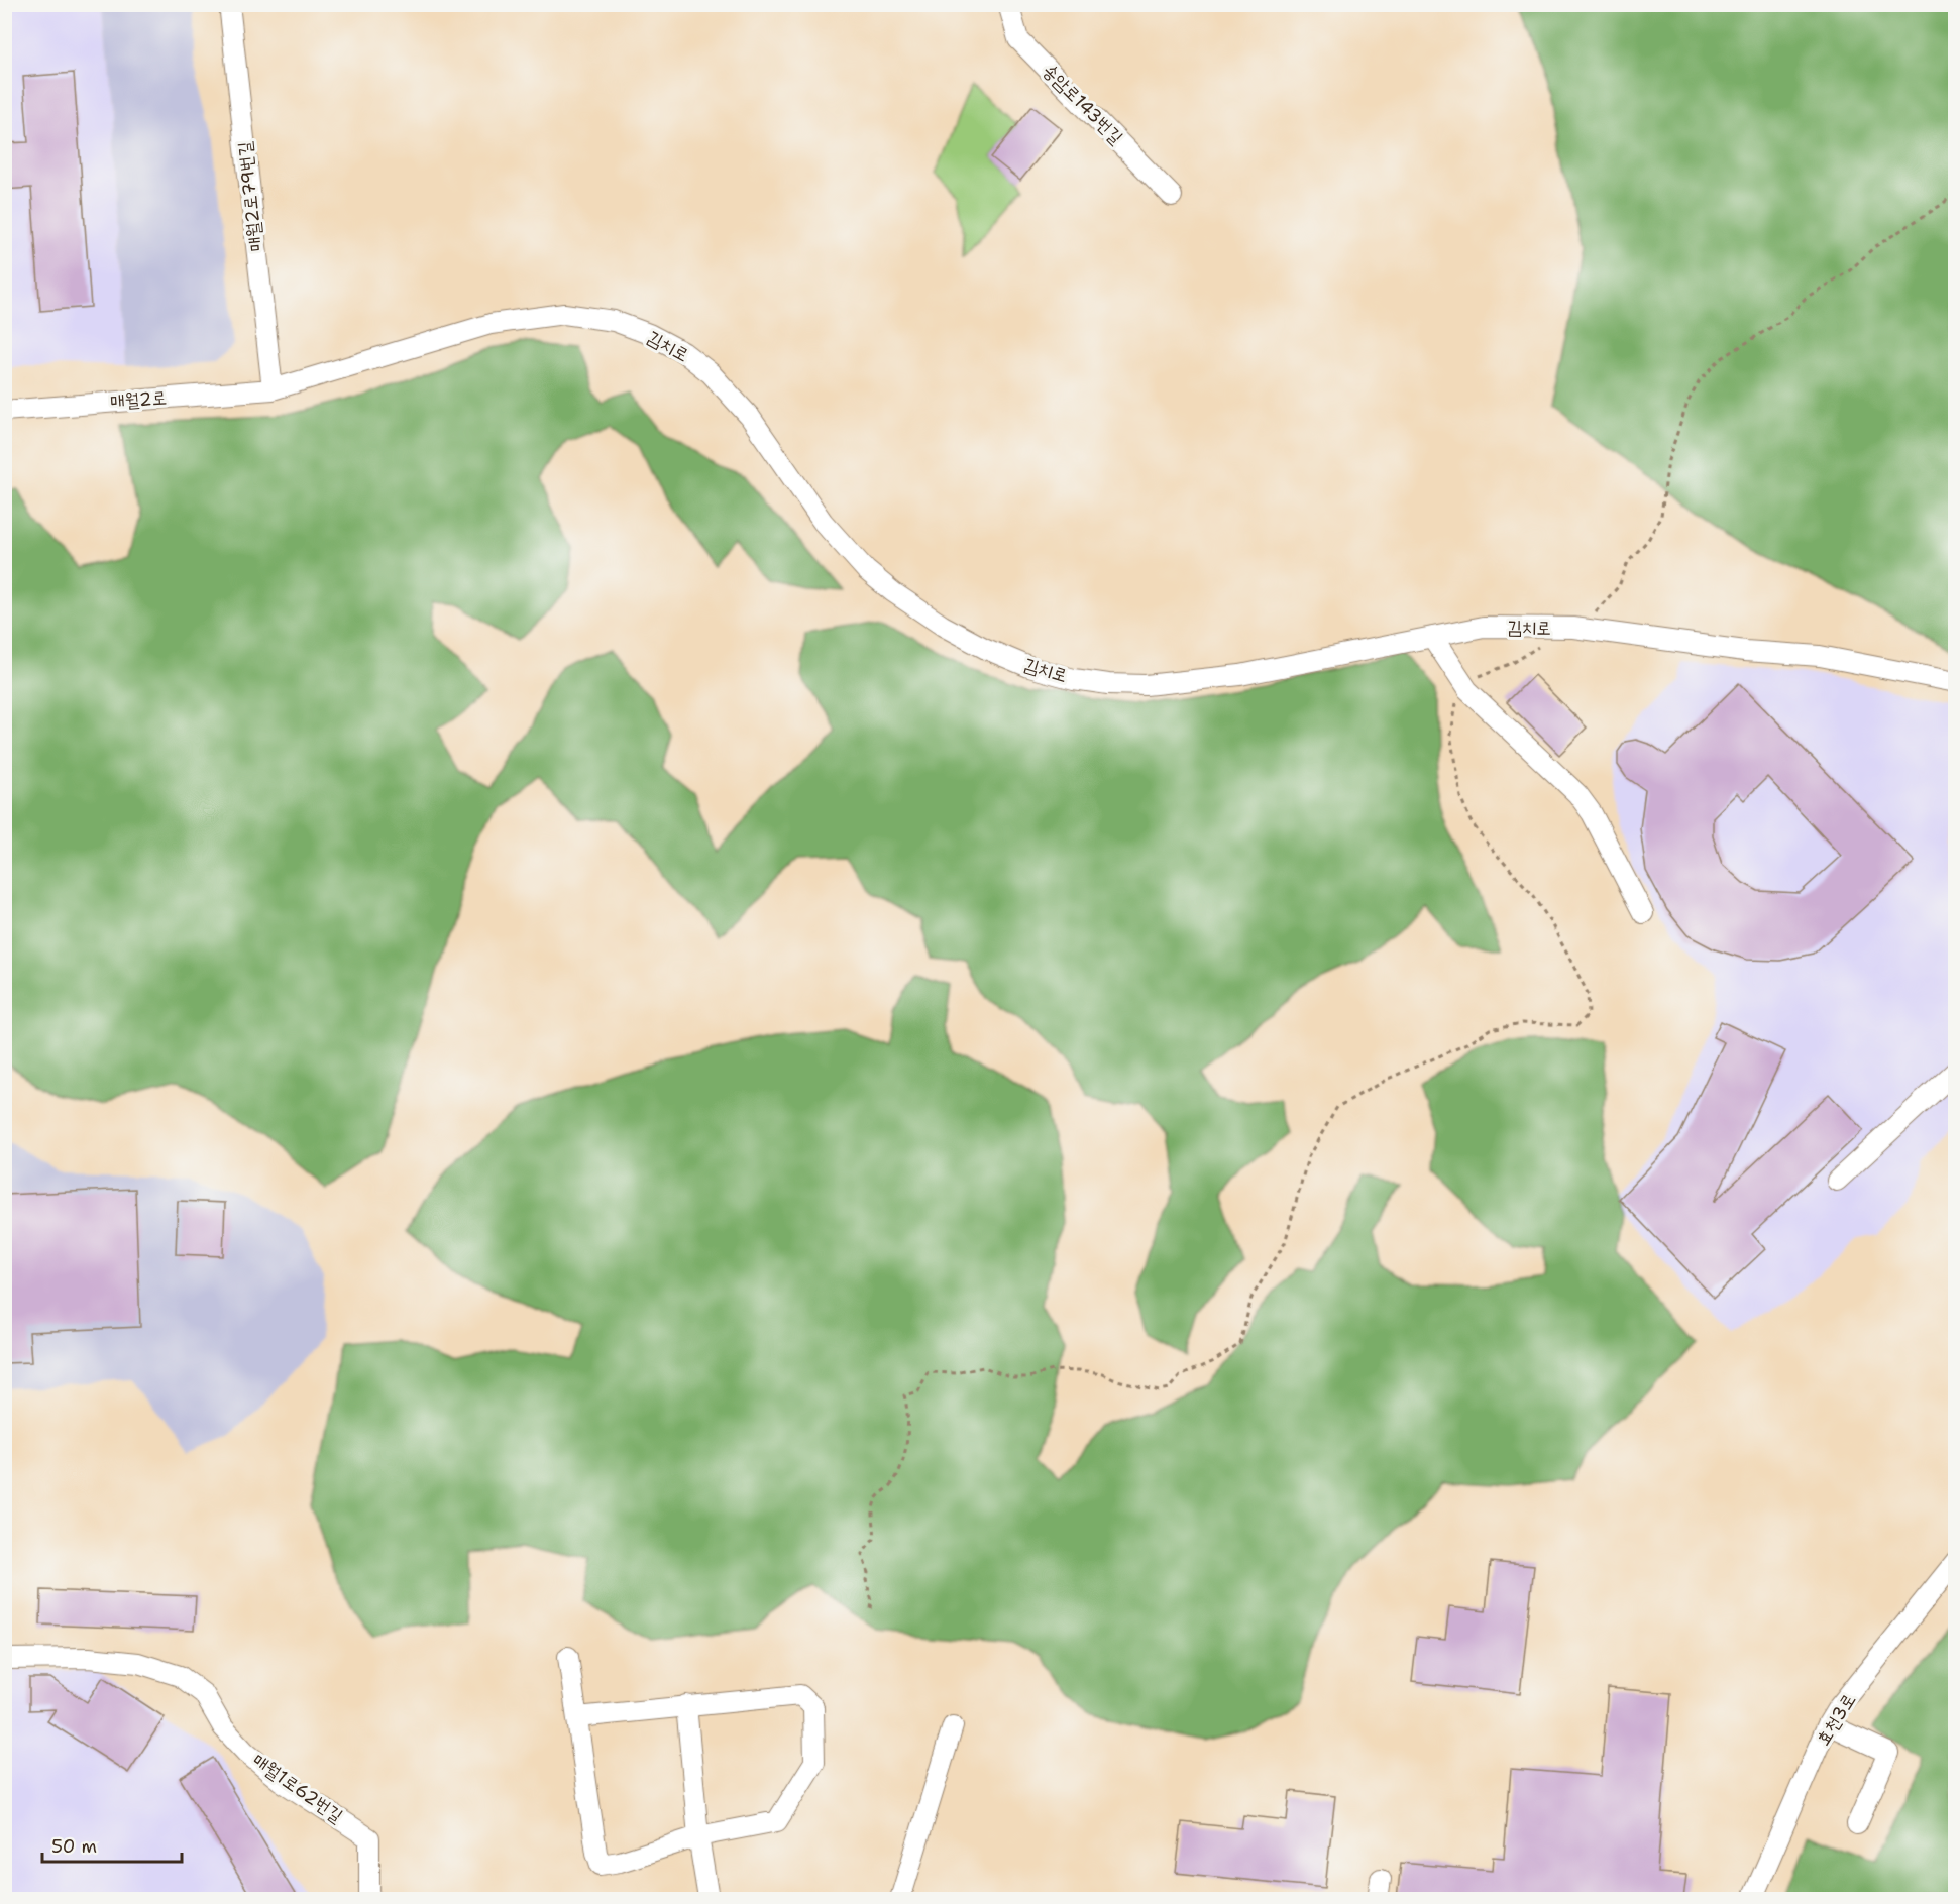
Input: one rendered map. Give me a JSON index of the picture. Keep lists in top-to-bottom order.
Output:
{
  "streets": {
    "street": [
      "송암로143번길",
      "매월2로79번길",
      "김치로",
      "매월2로",
      "효천3로",
      "매월1로62번길"
    ]
  },
  "crossings": [
    ["매월2로79번길", "김치로"],
    ["매월2로79번길", "매월2로"],
    ["김치로", "매월2로"]
  ],
  "scale_bar": "50 m"
}
